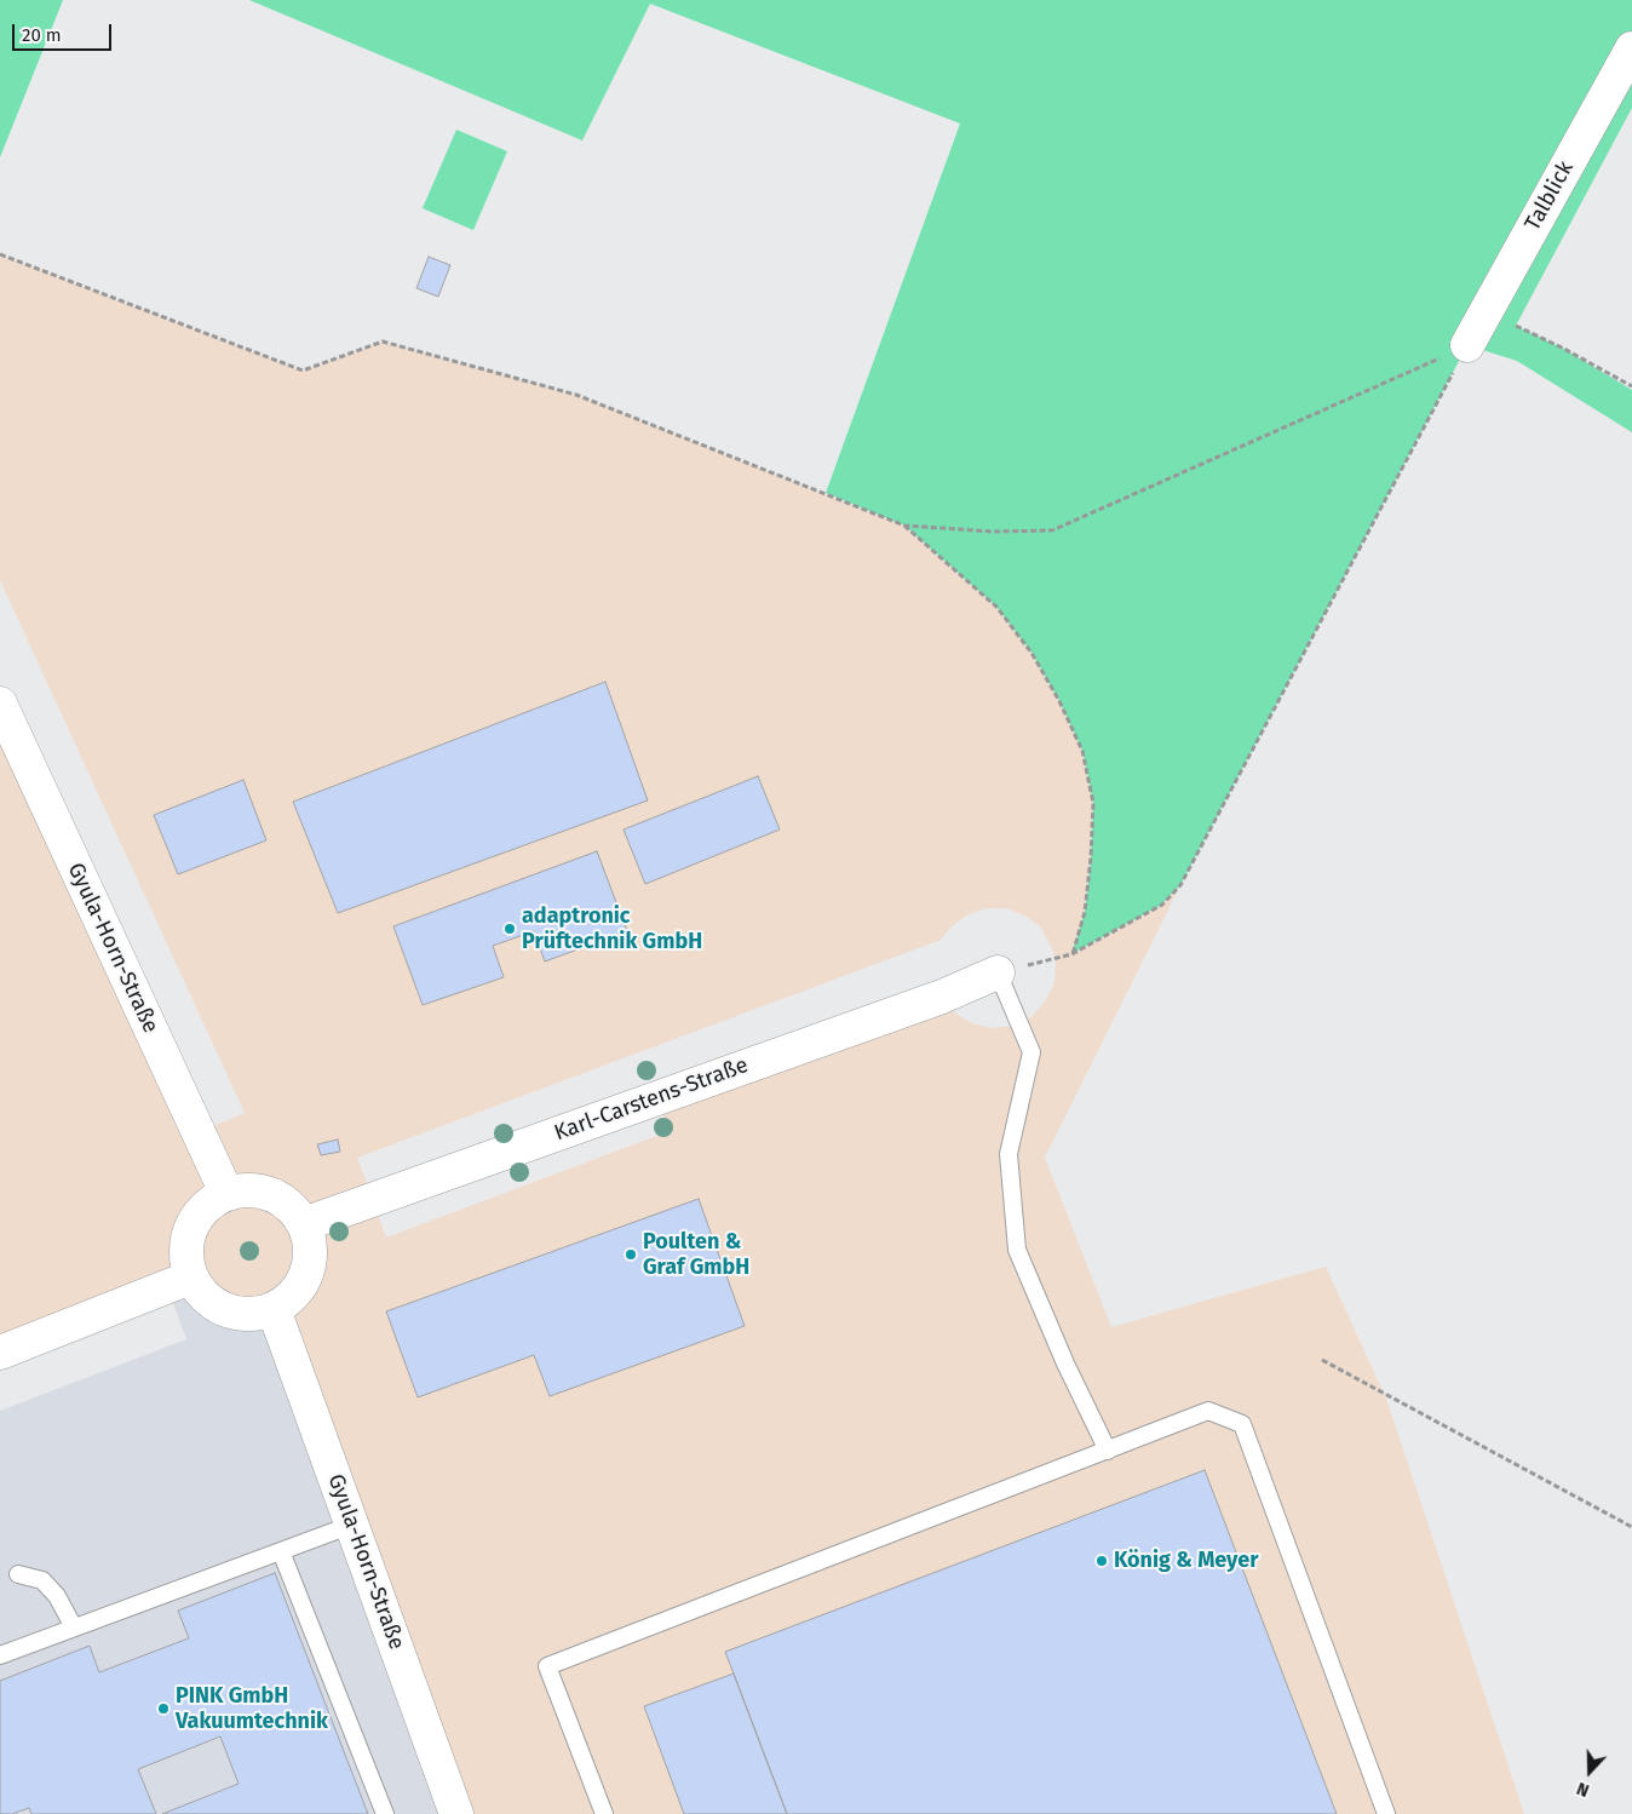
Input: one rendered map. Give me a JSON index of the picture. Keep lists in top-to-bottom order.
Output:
{
  "streets": {
    "street": ["Talblick", "Gyula-Horn-Straße", "Karl-Carstens-Straße"]
  },
  "crossings": [
    ["Gyula-Horn-Straße", "Karl-Carstens-Straße"]
  ],
  "places": [
    "adaptronic Prüftechnik GmbH",
    "Poulten & Graf GmbH",
    "König & Meyer",
    "PINK GmbH Vakuumtechnik"
  ],
  "scale_bar": "20 m",
  "north": "bottom"
}
